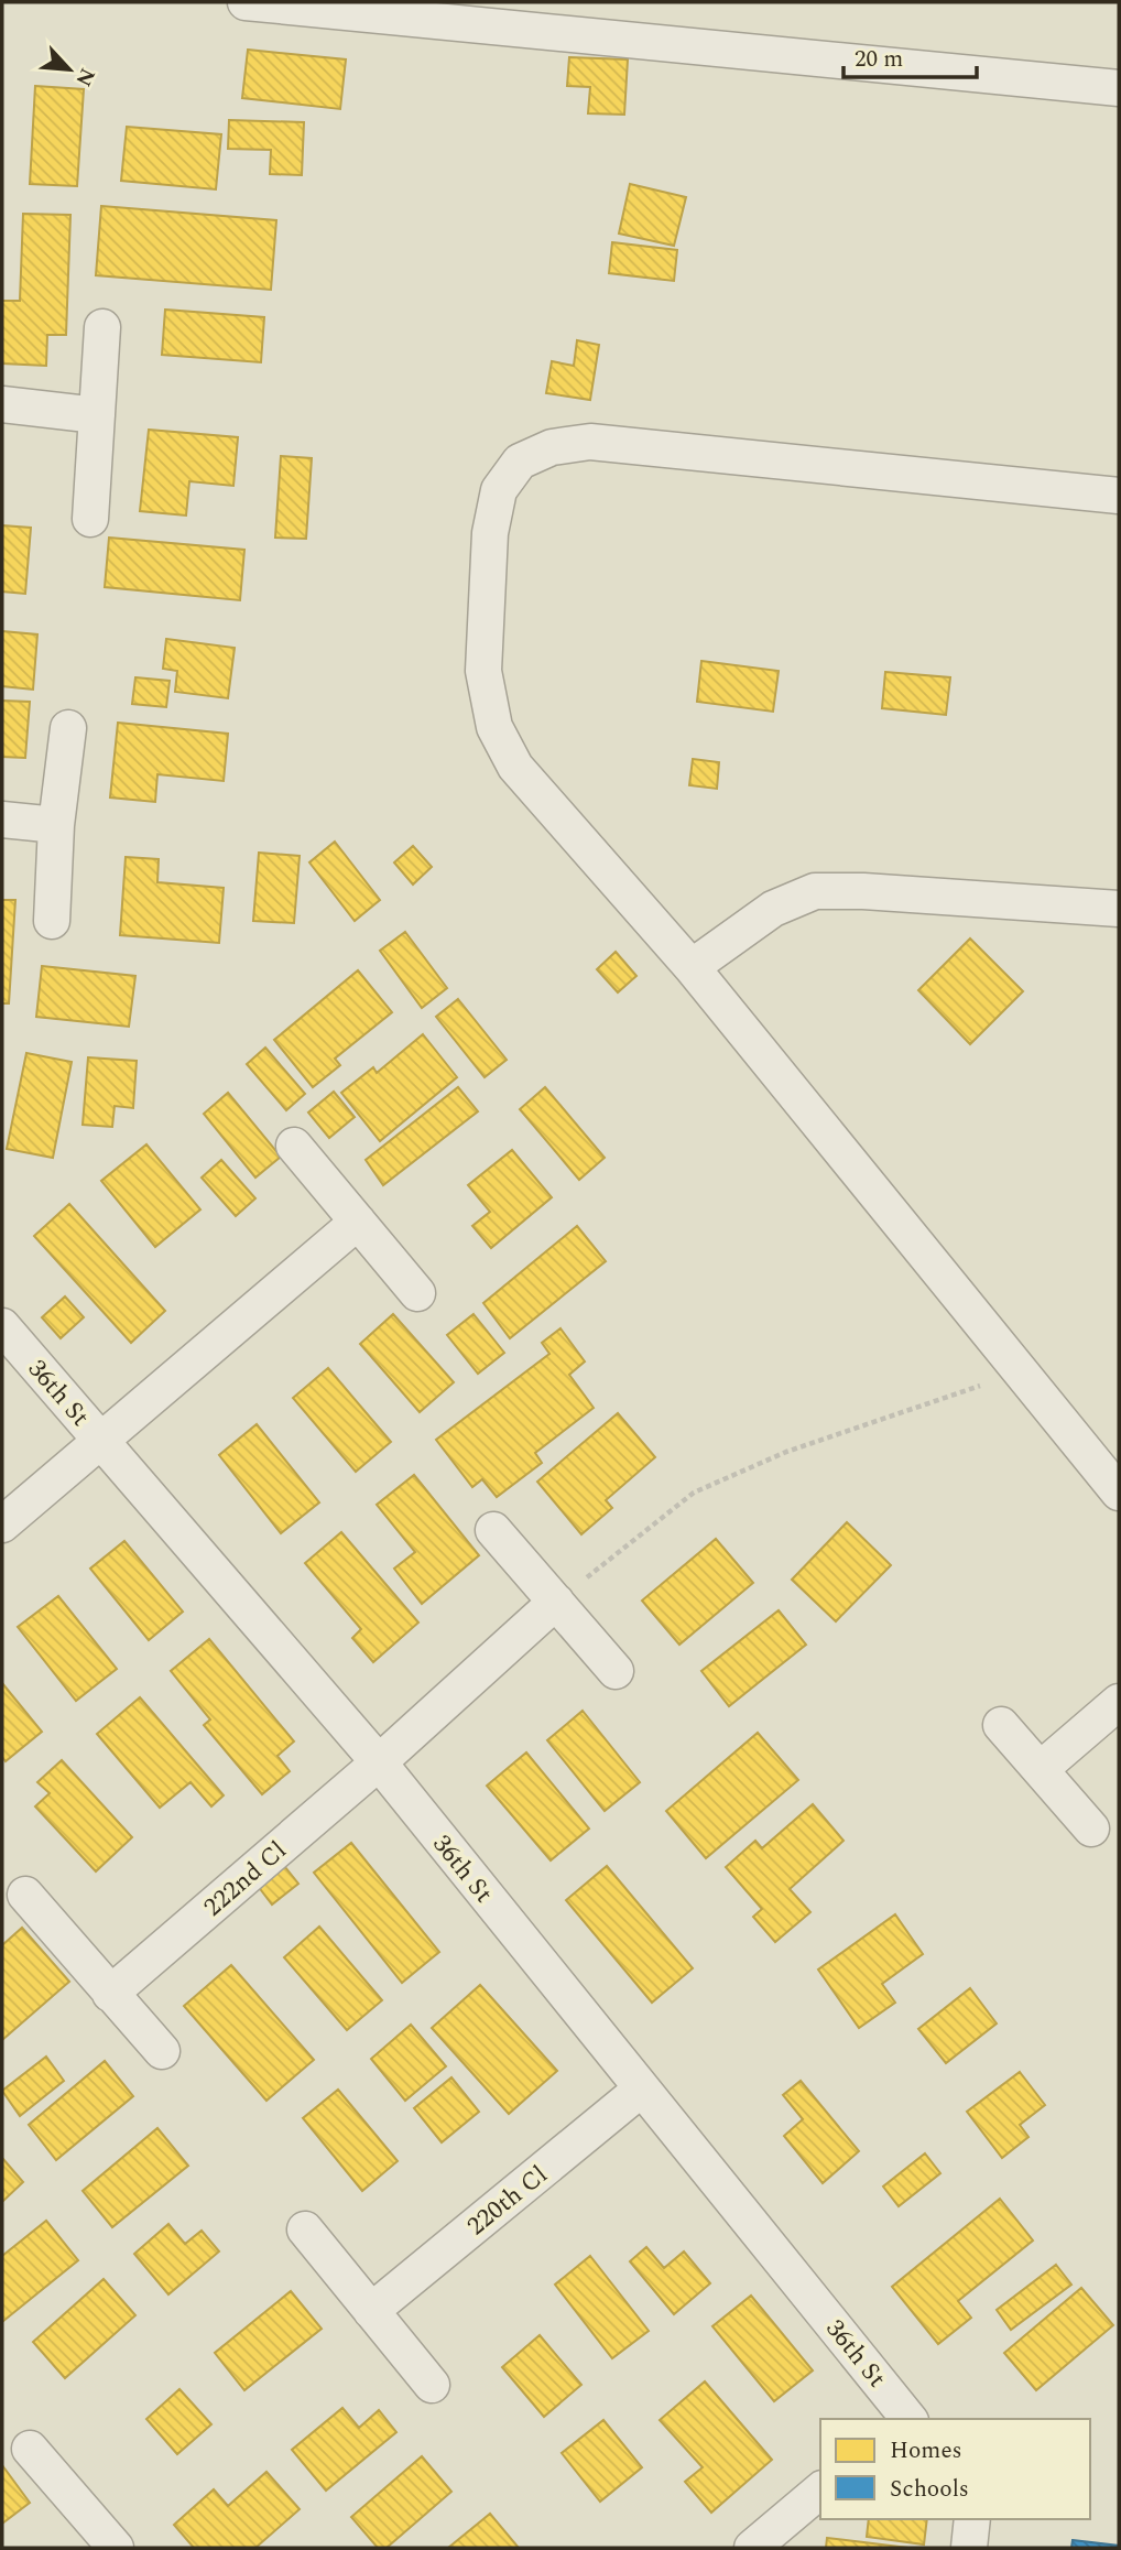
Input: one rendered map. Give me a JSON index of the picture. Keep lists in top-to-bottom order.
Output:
{
  "streets": {
    "street": ["36th St", "222nd Cl", "220th Cl"]
  },
  "crossings": [
    ["36th St", "222nd Cl"],
    ["36th St", "220th Cl"]
  ],
  "legend": ["Homes", "Schools"],
  "scale_bar": "20 m",
  "north": "bottom right"
}
